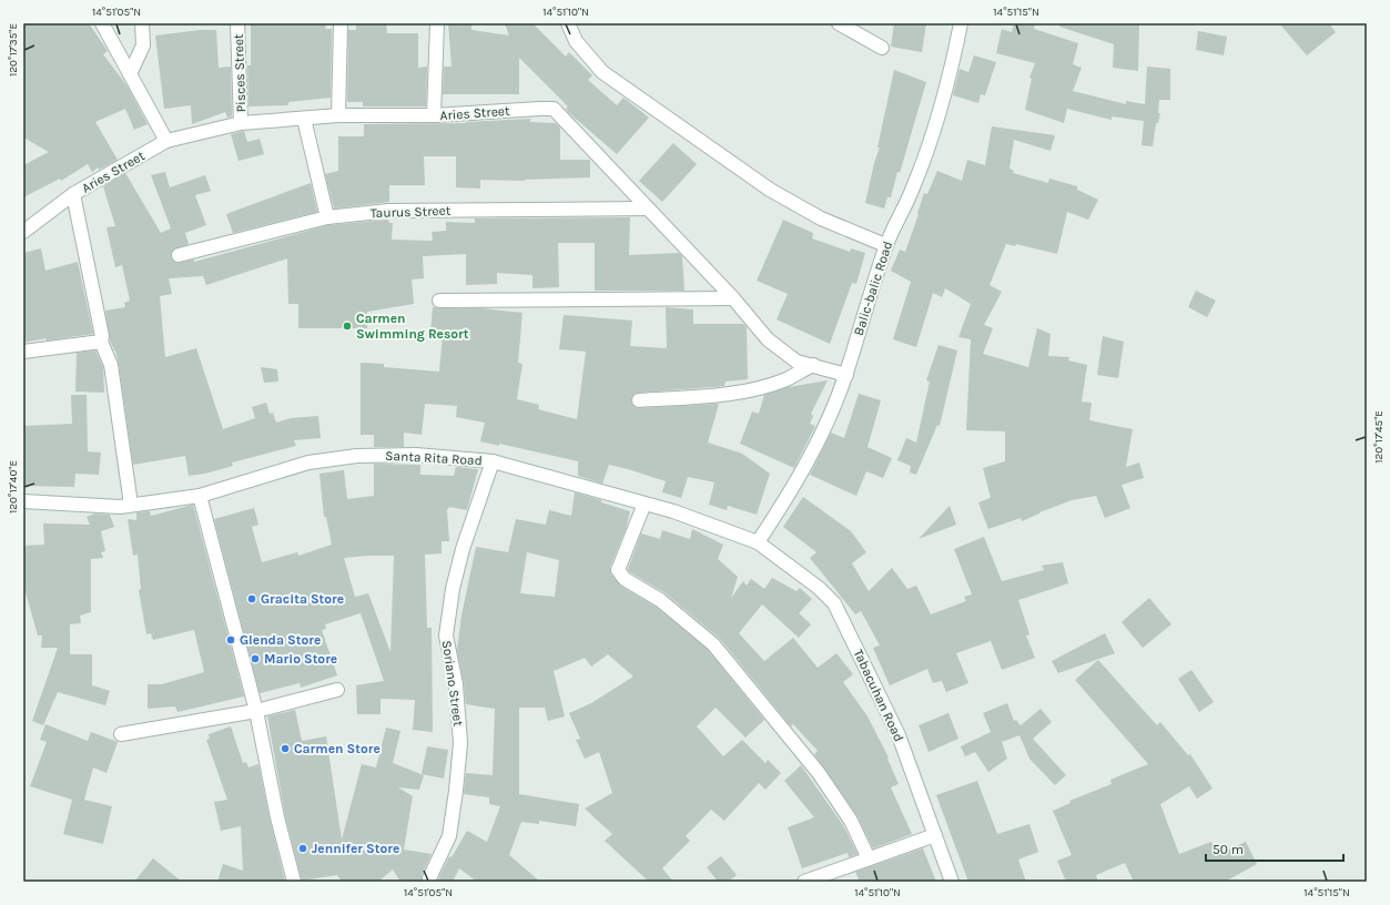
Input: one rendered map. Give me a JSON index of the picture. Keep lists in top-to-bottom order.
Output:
{
  "streets": {
    "street": [
      "Pisces Street",
      "Aries Street",
      "Taurus Street",
      "Balic-balic Road",
      "Santa Rita Road",
      "Soriano Street",
      "Tabacuhan Road"
    ]
  },
  "crossings": [
    ["Pisces Street", "Aries Street"],
    ["Aries Street", "Taurus Street"],
    ["Aries Street", "Balic-balic Road"],
    ["Balic-balic Road", "Santa Rita Road"],
    ["Balic-balic Road", "Tabacuhan Road"],
    ["Santa Rita Road", "Soriano Street"],
    ["Santa Rita Road", "Tabacuhan Road"]
  ],
  "places": [
    "Carmen Swimming Resort",
    "Gracita Store",
    "Glenda Store",
    "Mario Store",
    "Carmen Store",
    "Jennifer Store"
  ],
  "scale_bar": "50 m",
  "coordinates": [
    "14°51'05\"N",
    "14°51'10\"N",
    "14°51'15\"N",
    "120°17'35\"E",
    "120°17'45\"E",
    "120°17'40\"E"
  ]
}
